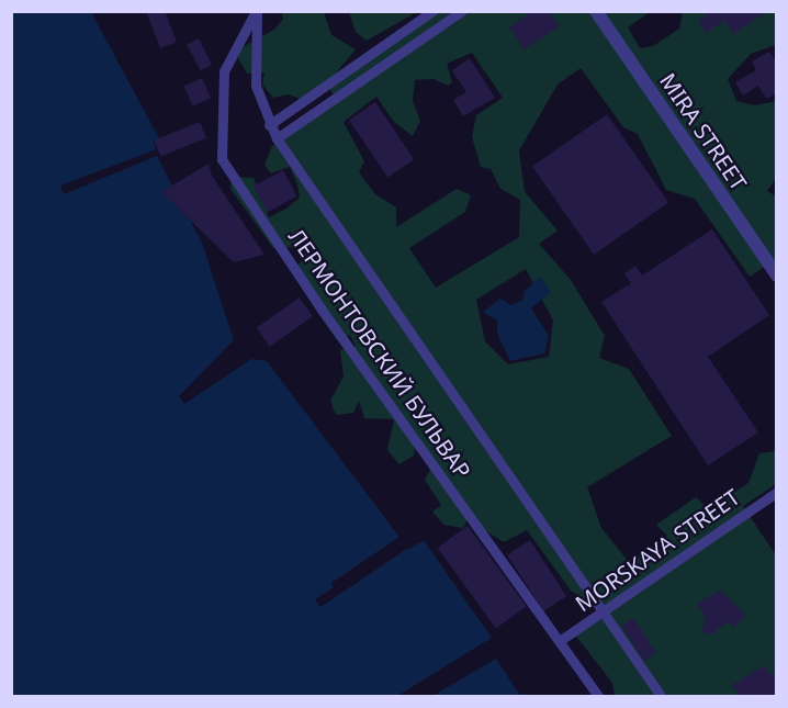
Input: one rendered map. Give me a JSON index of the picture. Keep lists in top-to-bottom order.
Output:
{
  "streets": {
    "street": ["MIRA STREET", "ЛЕРМОНТОВСКИЙ БУЛЬВАР", "MORSKAYA STREET"]
  },
  "crossings": [
    ["ЛЕРМОНТОВСКИЙ БУЛЬВАР", "MORSKAYA STREET"]
  ]
}
